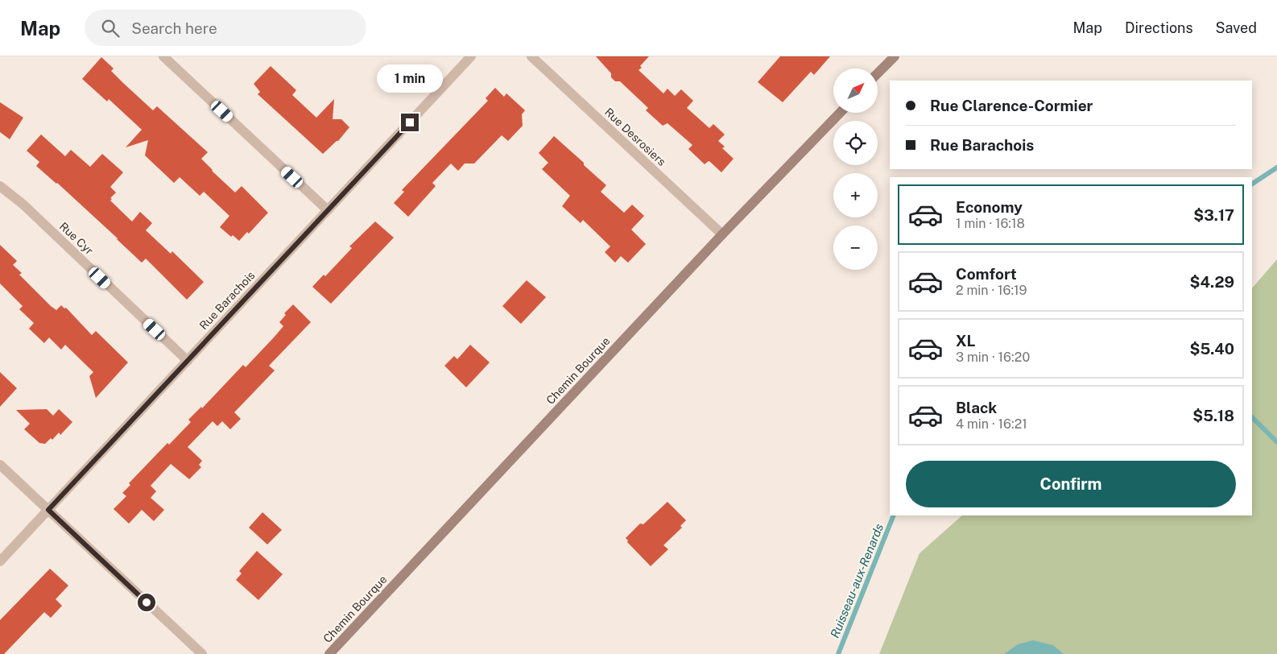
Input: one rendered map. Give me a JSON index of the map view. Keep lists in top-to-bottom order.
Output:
{
  "streets": {
    "street": [
      "Rue Desrosiers",
      "Rue Cyr",
      "Rue Barachois",
      "Chemin Bourque"
    ]
  },
  "crossings": [
    ["Rue Desrosiers", "Chemin Bourque"],
    ["Rue Cyr", "Rue Barachois"]
  ],
  "water": ["Ruisseau-aux-Renards"],
  "north": "top right",
  "page": {
    "header": "Map",
    "search": "Search here",
    "nav": ["Map", "Directions", "Saved"],
    "bubble": "1 min",
    "map_buttons": ["+", "−"],
    "banner": ["Rue Clarence-Cormier", "Rue Barachois"],
    "list": [
      {
        "name": "Economy",
        "note": "1 min · 16:18",
        "value": "$3.17"
      },
      {
        "name": "Comfort",
        "note": "2 min · 16:19",
        "value": "$4.29"
      },
      {
        "name": "XL",
        "note": "3 min · 16:20",
        "value": "$5.40"
      },
      {
        "name": "Black",
        "note": "4 min · 16:21",
        "value": "$5.18"
      }
    ],
    "buttons": "Confirm"
  }
}
